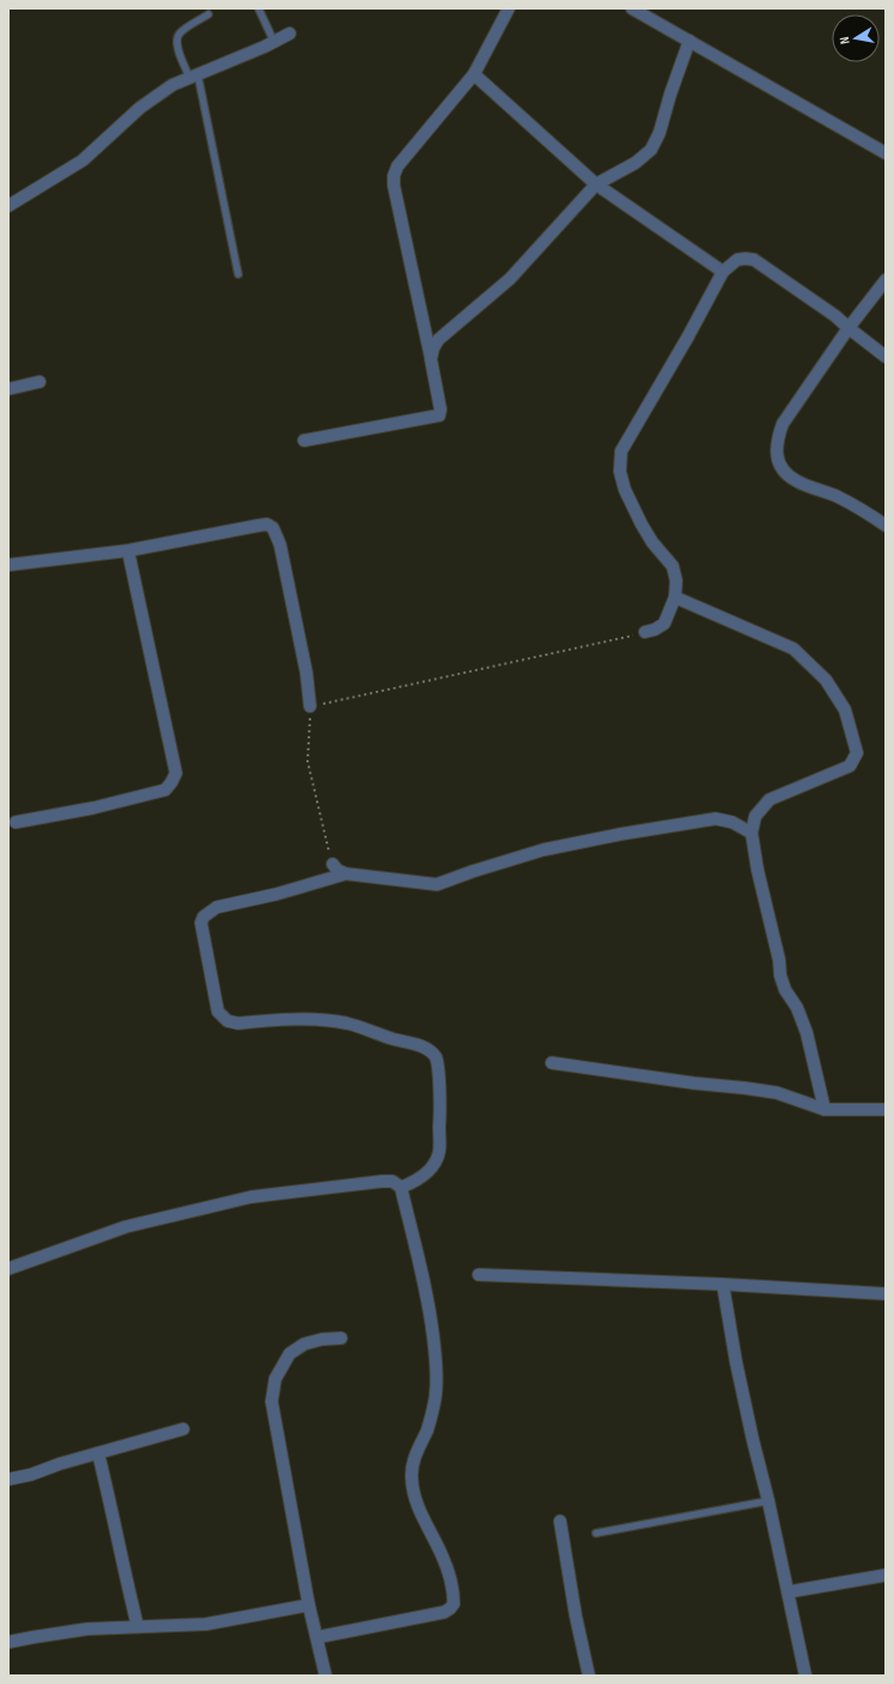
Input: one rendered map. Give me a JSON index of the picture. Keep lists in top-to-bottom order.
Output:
{
  "north": "left"
}
